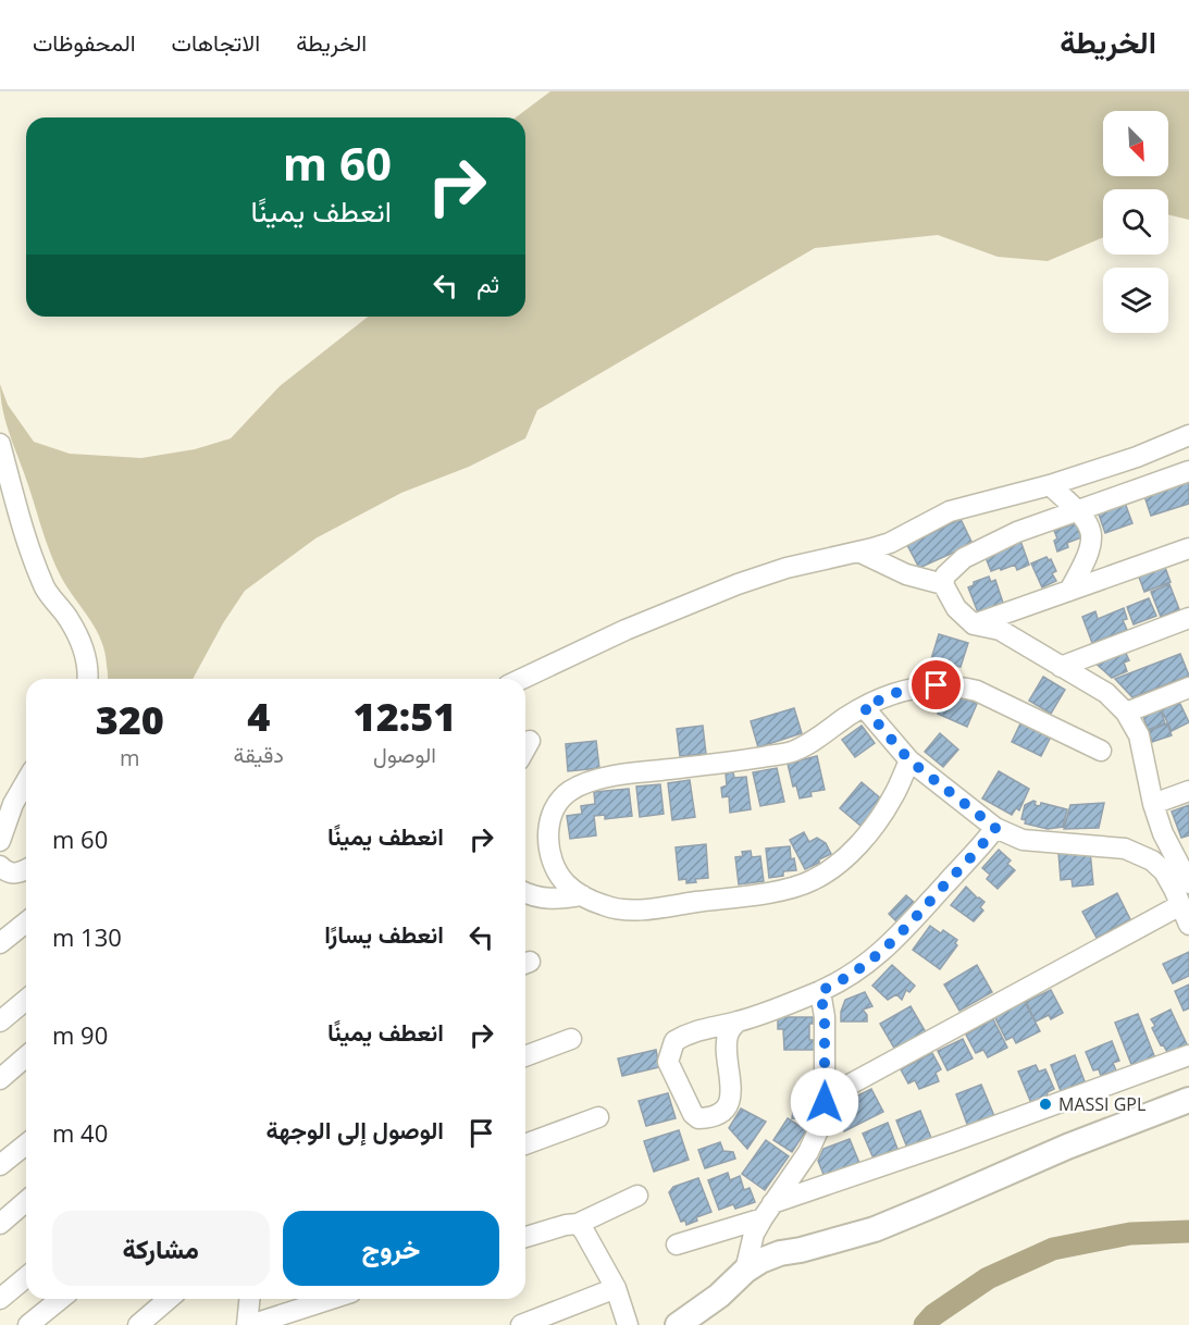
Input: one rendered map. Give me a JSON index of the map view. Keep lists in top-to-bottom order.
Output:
{
  "places": ["MASSI GPL"],
  "north": "bottom right",
  "page": {
    "header": "الخريطة",
    "nav": ["الخريطة", "الاتجاهات", "المحفوظات"],
    "turn": ["60 m", "انعطف يمينًا"],
    "then": "ثم",
    "eta": [
      "12:51",
      "الوصول",
      "4",
      "دقيقة",
      "320",
      "m"
    ],
    "list": [
      {
        "name": "انعطف يمينًا",
        "value": "60 m"
      },
      {
        "name": "انعطف يسارًا",
        "value": "130 m"
      },
      {
        "name": "انعطف يمينًا",
        "value": "90 m"
      },
      {
        "name": "الوصول إلى الوجهة",
        "value": "40 m"
      }
    ],
    "buttons": ["خروج", "مشاركة"]
  }
}
